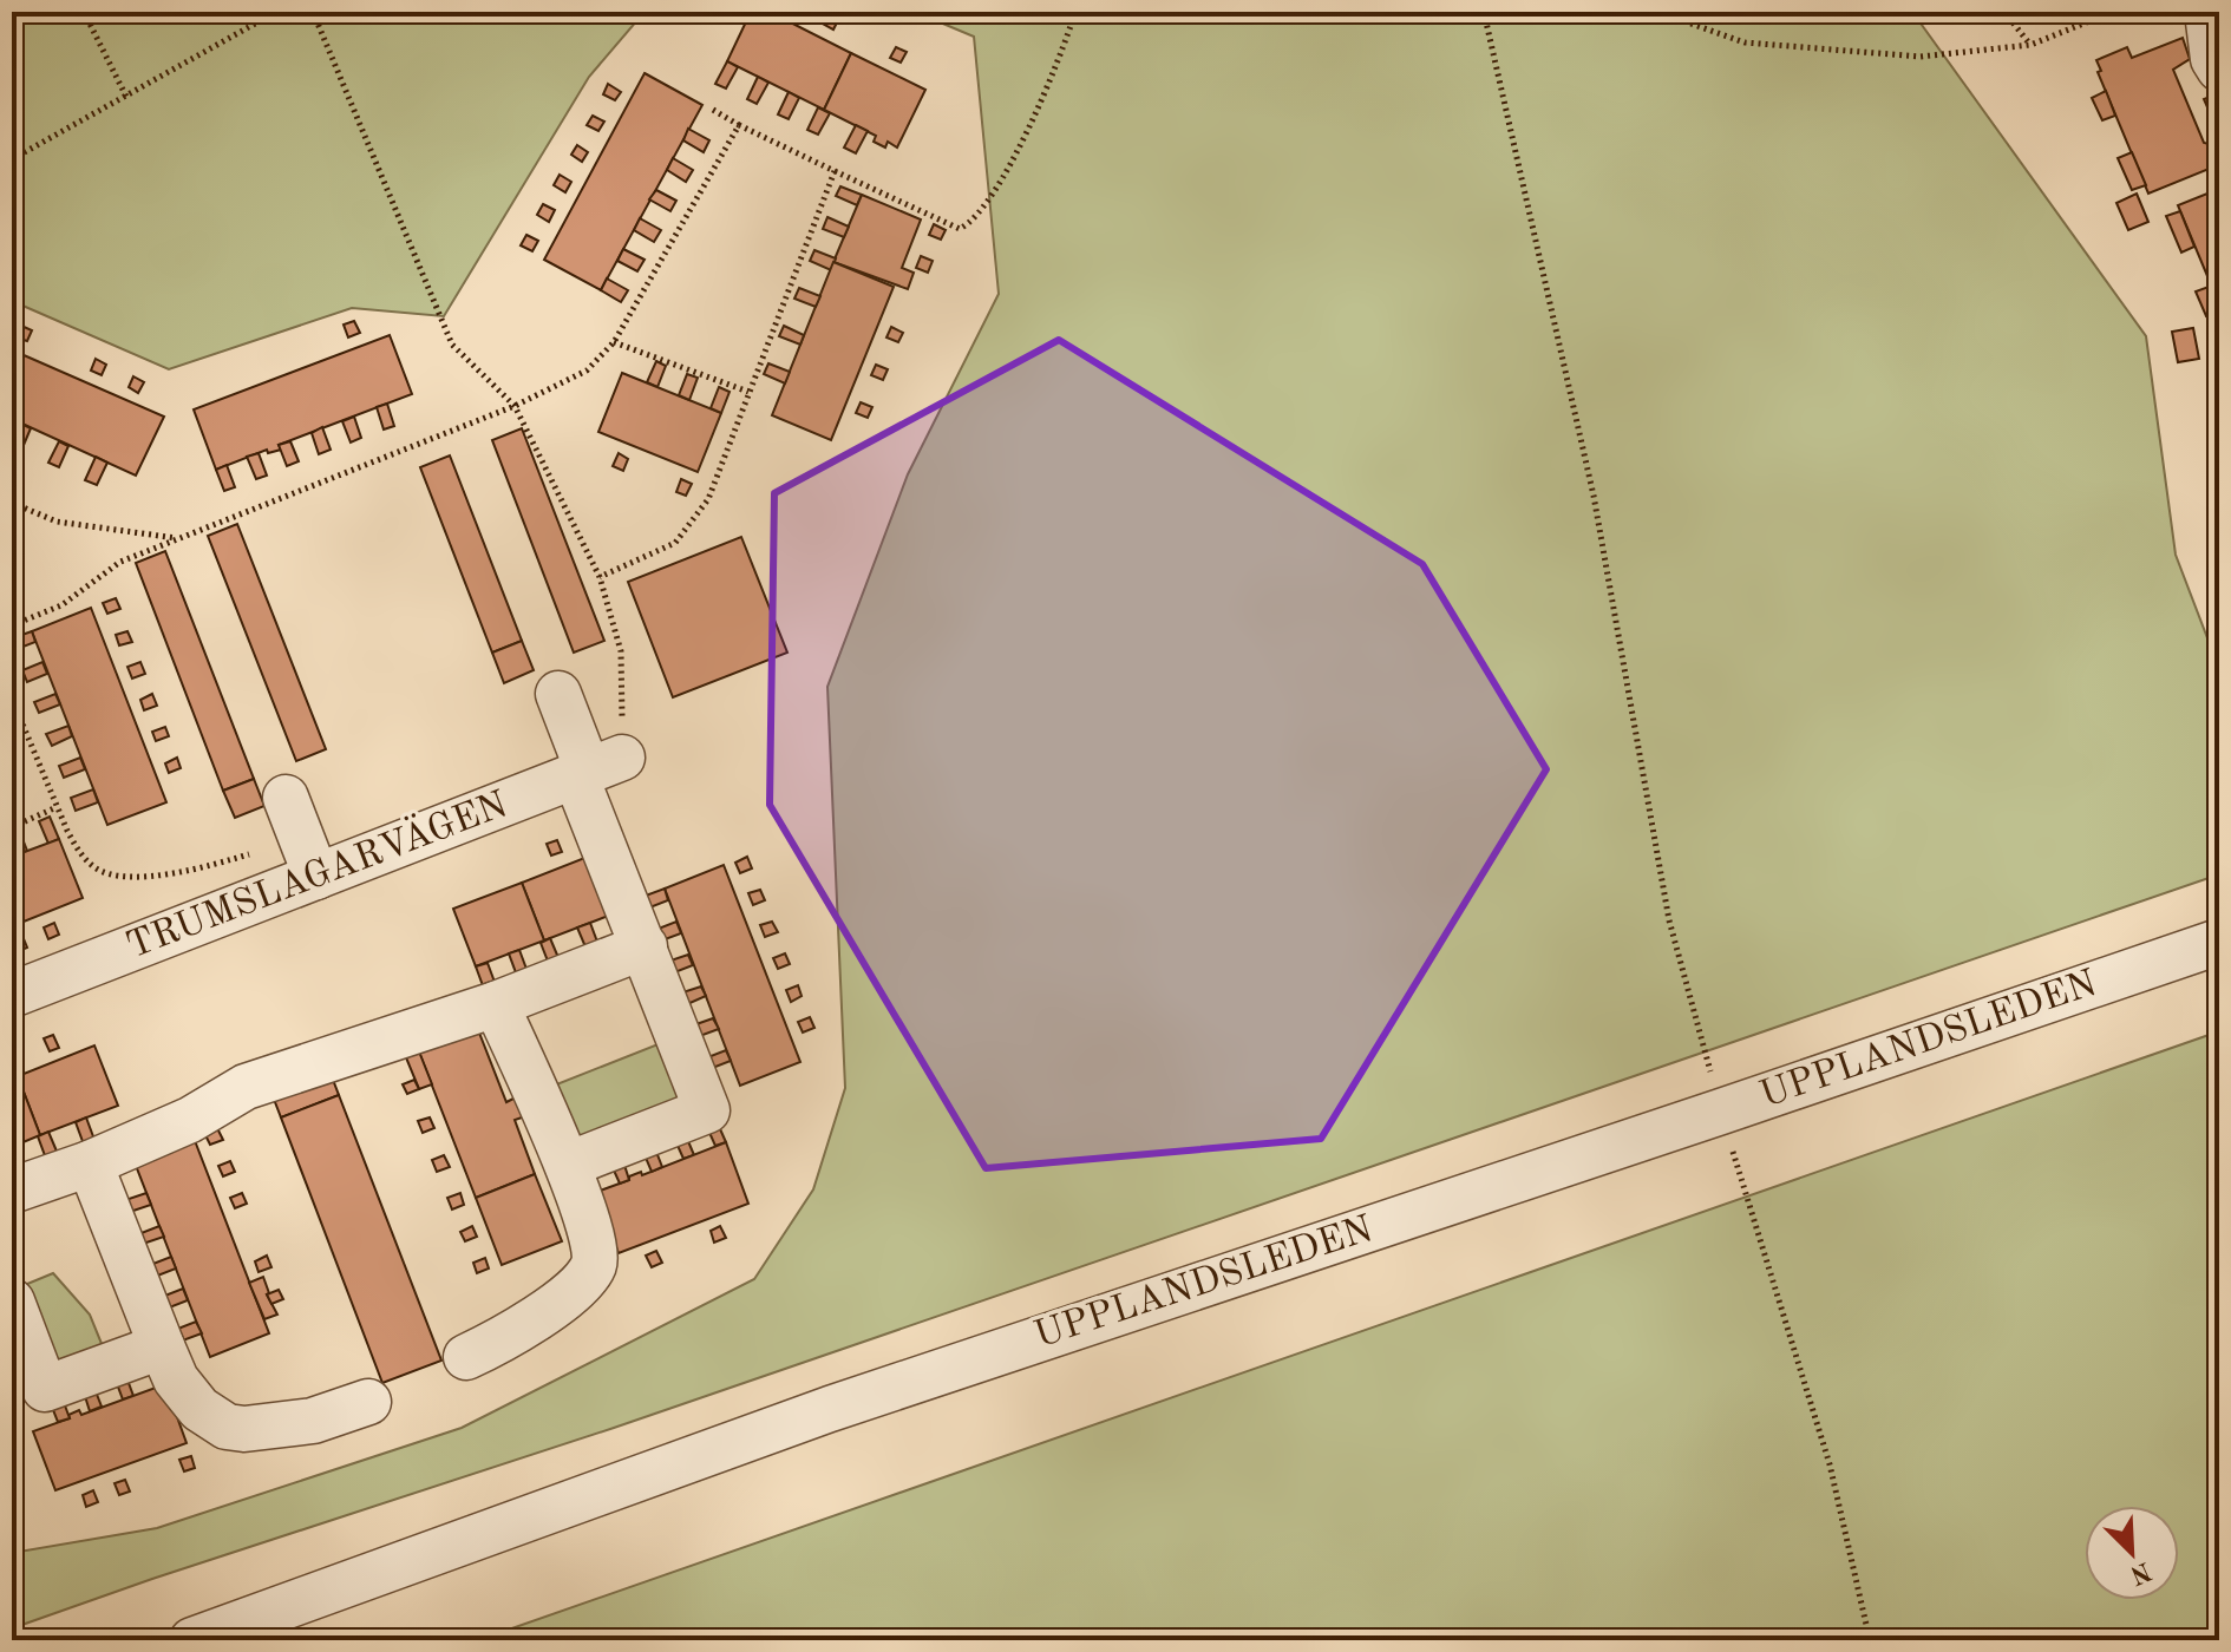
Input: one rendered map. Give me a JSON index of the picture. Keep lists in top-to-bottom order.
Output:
{
  "streets": {
    "street": ["TRUMSLAGARVÄGEN", "UPPLANDSLEDEN"]
  },
  "north": "bottom right"
}
